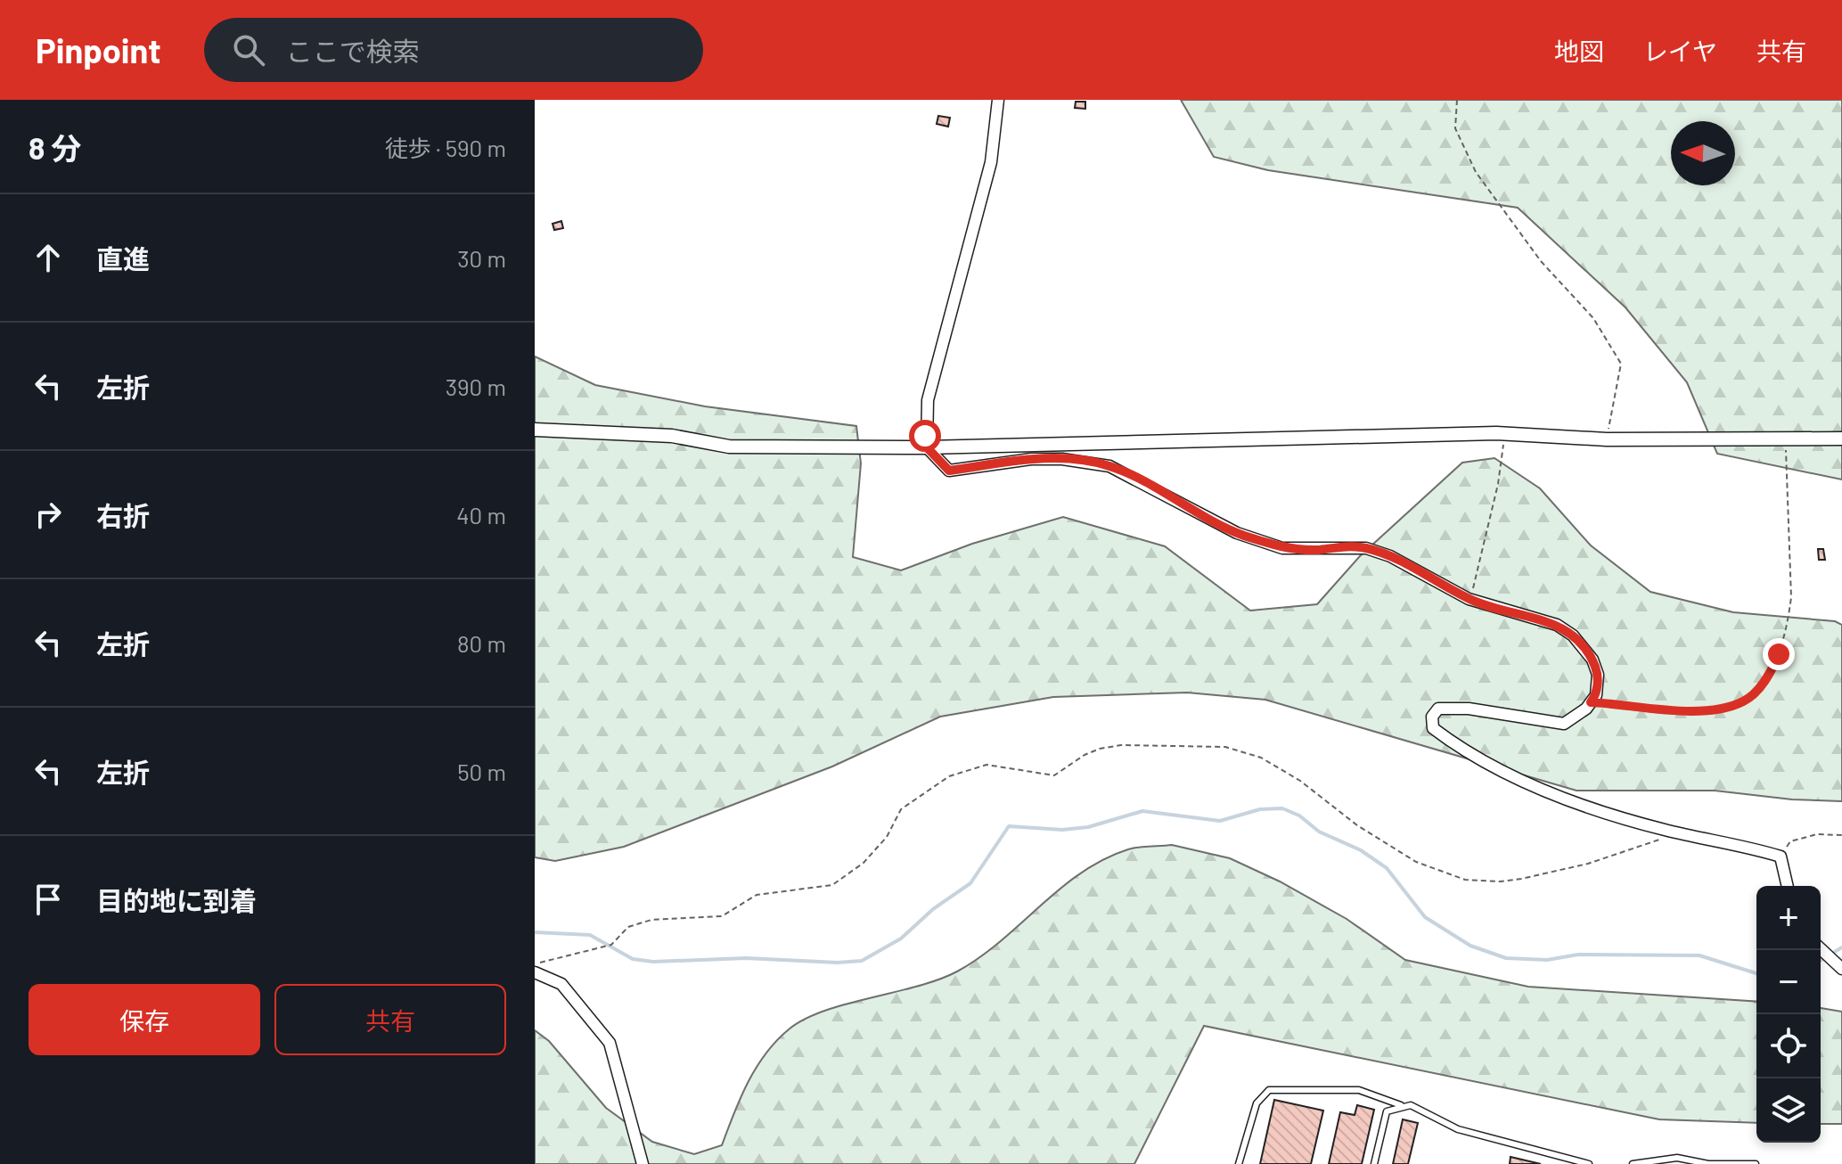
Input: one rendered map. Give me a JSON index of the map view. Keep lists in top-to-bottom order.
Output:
{
  "north": "left",
  "page": {
    "header": "Pinpoint",
    "search": "ここで検索",
    "nav": ["地図", "レイヤ", "共有"],
    "heading": ["8 分", "徒歩 · 590 m"],
    "list": [
      ["直進", "30 m"],
      ["左折", "390 m"],
      ["右折", "40 m"],
      ["左折", "80 m"],
      ["左折", "50 m"],
      "目的地に到着"
    ],
    "map_buttons": ["+", "−"],
    "buttons": ["保存", "共有"]
  }
}
